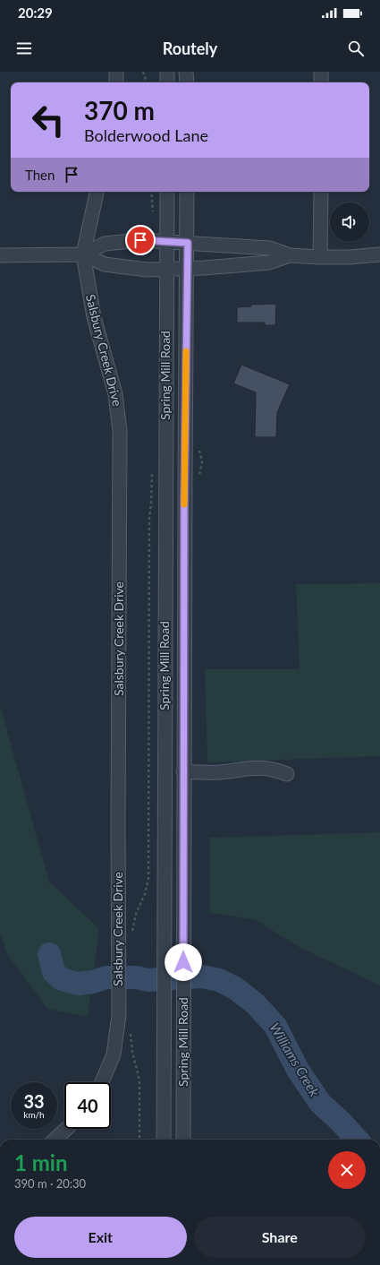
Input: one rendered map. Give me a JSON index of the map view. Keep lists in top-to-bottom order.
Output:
{
  "streets": {
    "street": ["Salsbury Creek Drive", "Spring Mill Road"]
  },
  "water": ["Williams Creek"],
  "page": {
    "status": "20:29",
    "header": "Routely",
    "turn": ["370 m", "Bolderwood Lane"],
    "then": "Then",
    "speed": "33 km/h",
    "limit": "40",
    "heading": ["1 min", "390 m · 20:30"],
    "buttons": ["Exit", "Share"]
  }
}
